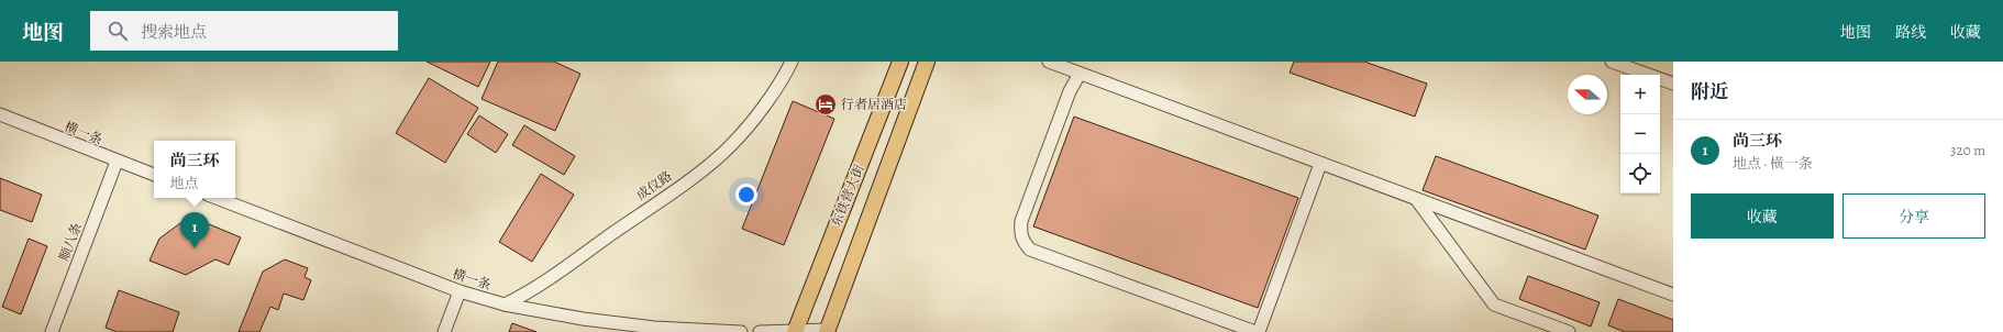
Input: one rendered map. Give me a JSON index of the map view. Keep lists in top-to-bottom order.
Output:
{
  "streets": {
    "main road": ["东铁营大街"],
    "street": ["横一条", "成仪路", "顺八条"]
  },
  "crossings": [
    ["横一条", "成仪路"],
    ["横一条", "顺八条"]
  ],
  "places": {
    "hotel": ["行者居酒店"]
  },
  "north": "left",
  "page": {
    "header": "地图",
    "search": "搜索地点",
    "nav": ["地图", "路线", "收藏"],
    "heading": "附近",
    "map_buttons": ["+", "−"],
    "list": [
      {
        "mark": "1",
        "name": "尚三环",
        "note": "地点 · 横一条",
        "value": "320 m"
      }
    ],
    "popup": ["尚三环", "地点"],
    "buttons": ["收藏", "分享"],
    "pins": "1"
  }
}
